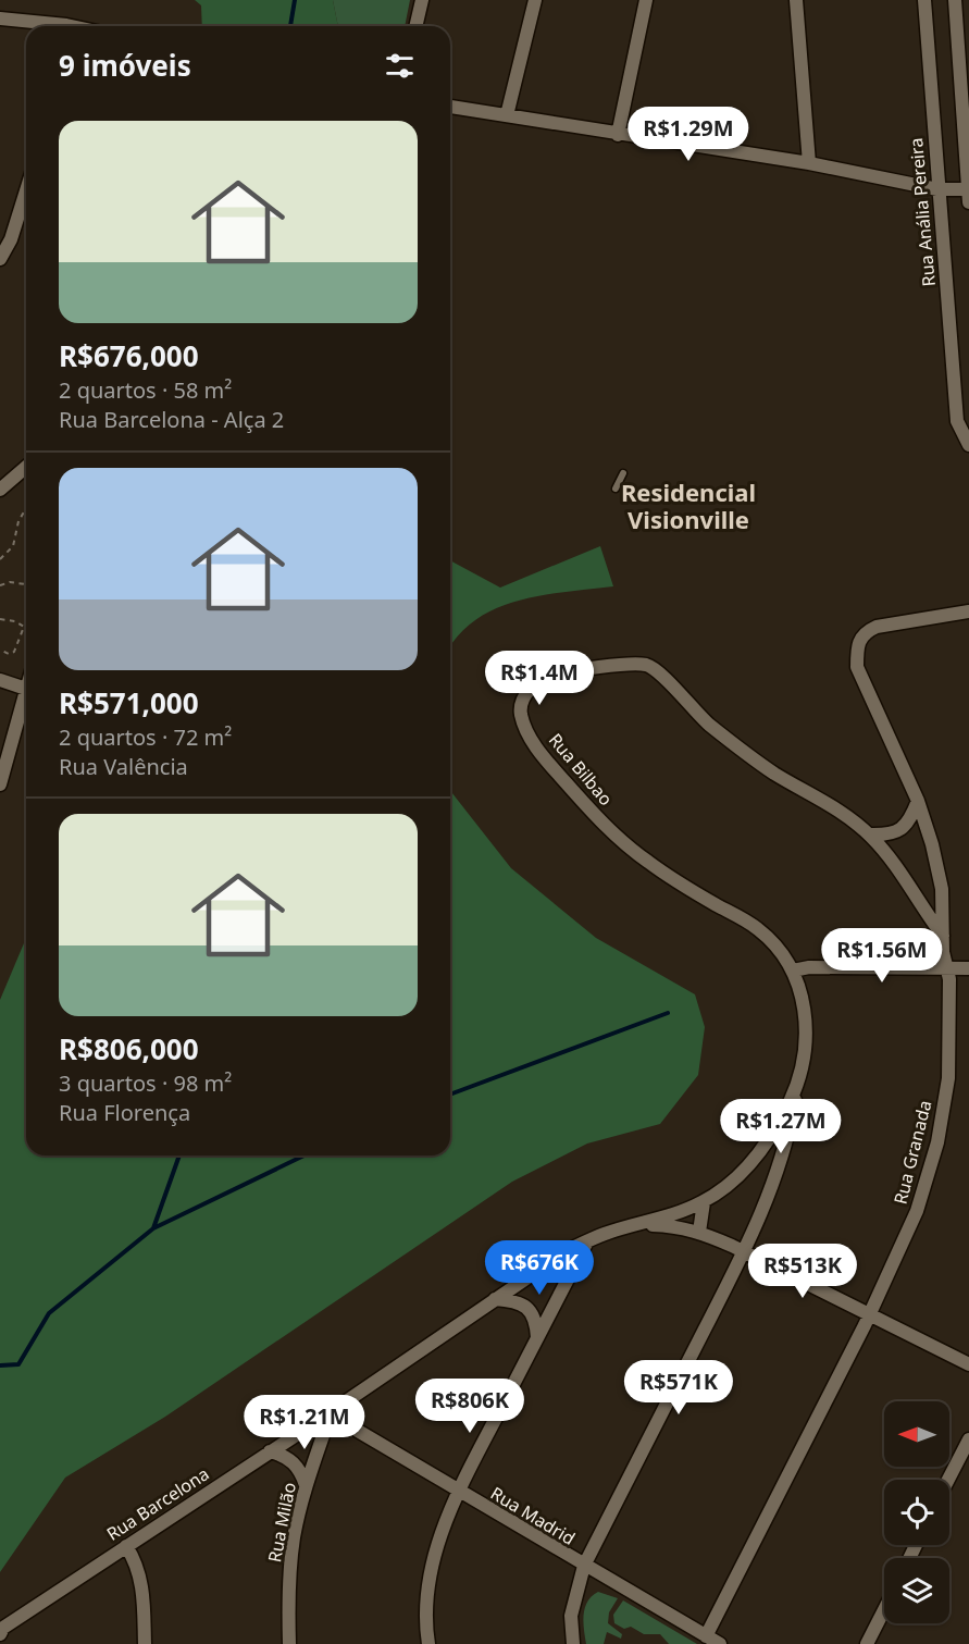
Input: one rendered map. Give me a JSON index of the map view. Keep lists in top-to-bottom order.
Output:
{
  "streets": {
    "street": [
      "Rua Anália Pereira",
      "Rua Bilbao",
      "Rua Granada",
      "Rua Barcelona",
      "Rua Madrid",
      "Rua Milão"
    ]
  },
  "crossings": [
    ["Rua Bilbao", "Rua Granada"],
    ["Rua Bilbao", "Rua Barcelona"],
    ["Rua Granada", "Rua Madrid"],
    ["Rua Barcelona", "Rua Madrid"],
    ["Rua Barcelona", "Rua Milão"],
    ["Rua Madrid", "Rua Milão"]
  ],
  "districts": ["Residencial Visionville"],
  "north": "left",
  "page": {
    "heading": "9 imóveis",
    "list": [
      {
        "name": "R$676,000",
        "note": "2 quartos · 58 m² · Rua Barcelona - Alça 2"
      },
      {
        "name": "R$571,000",
        "note": "2 quartos · 72 m² · Rua Valência"
      },
      {
        "name": "R$806,000",
        "note": "3 quartos · 98 m² · Rua Florença"
      }
    ],
    "price": [
      "R$1.29M",
      "R$1.4M",
      "R$1.56M",
      "R$1.27M",
      "R$676K",
      "R$513K",
      "R$571K",
      "R$806K",
      "R$1.21M"
    ]
  }
}
